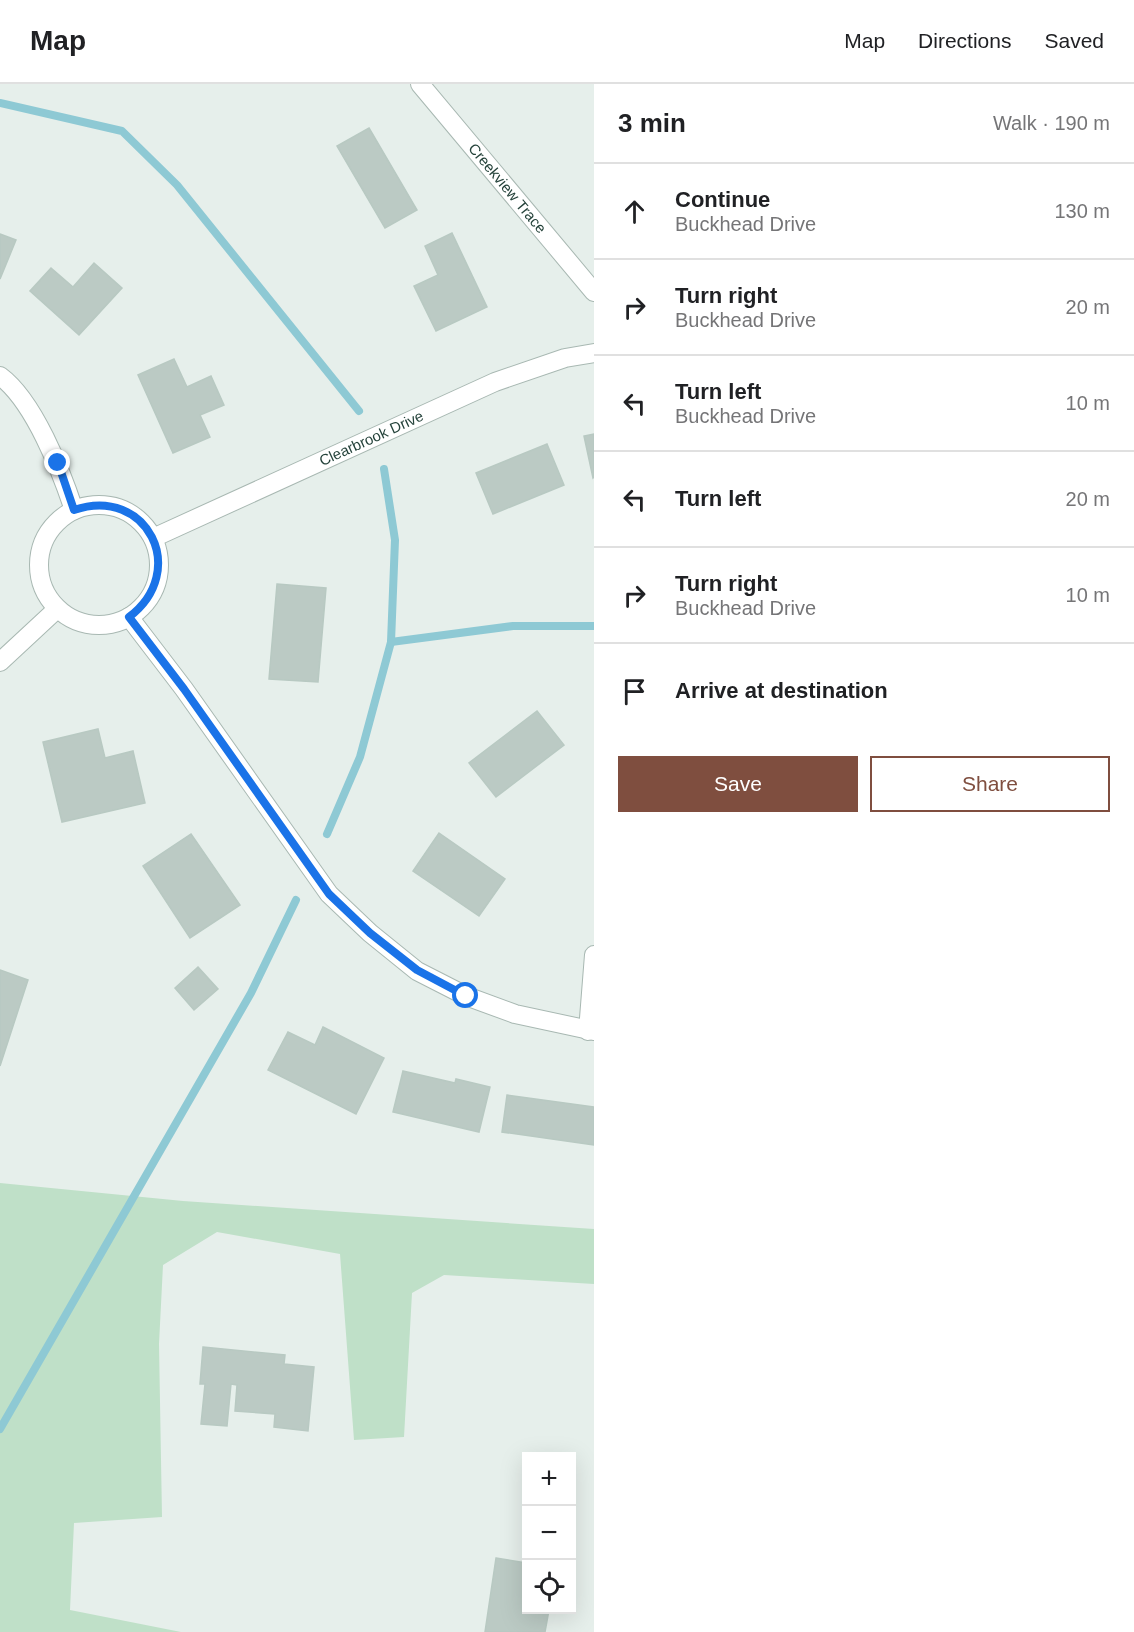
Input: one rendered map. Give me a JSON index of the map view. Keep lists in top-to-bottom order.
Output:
{
  "streets": {
    "street": ["Creekview Trace", "Clearbrook Drive"]
  },
  "page": {
    "header": "Map",
    "nav": ["Map", "Directions", "Saved"],
    "heading": ["3 min", "Walk · 190 m"],
    "list": [
      ["Continue", "Buckhead Drive", "130 m"],
      ["Turn right", "Buckhead Drive", "20 m"],
      ["Turn left", "Buckhead Drive", "10 m"],
      ["Turn left", "20 m"],
      ["Turn right", "Buckhead Drive", "10 m"],
      "Arrive at destination"
    ],
    "buttons": ["Save", "Share"],
    "map_buttons": ["+", "−"]
  }
}
